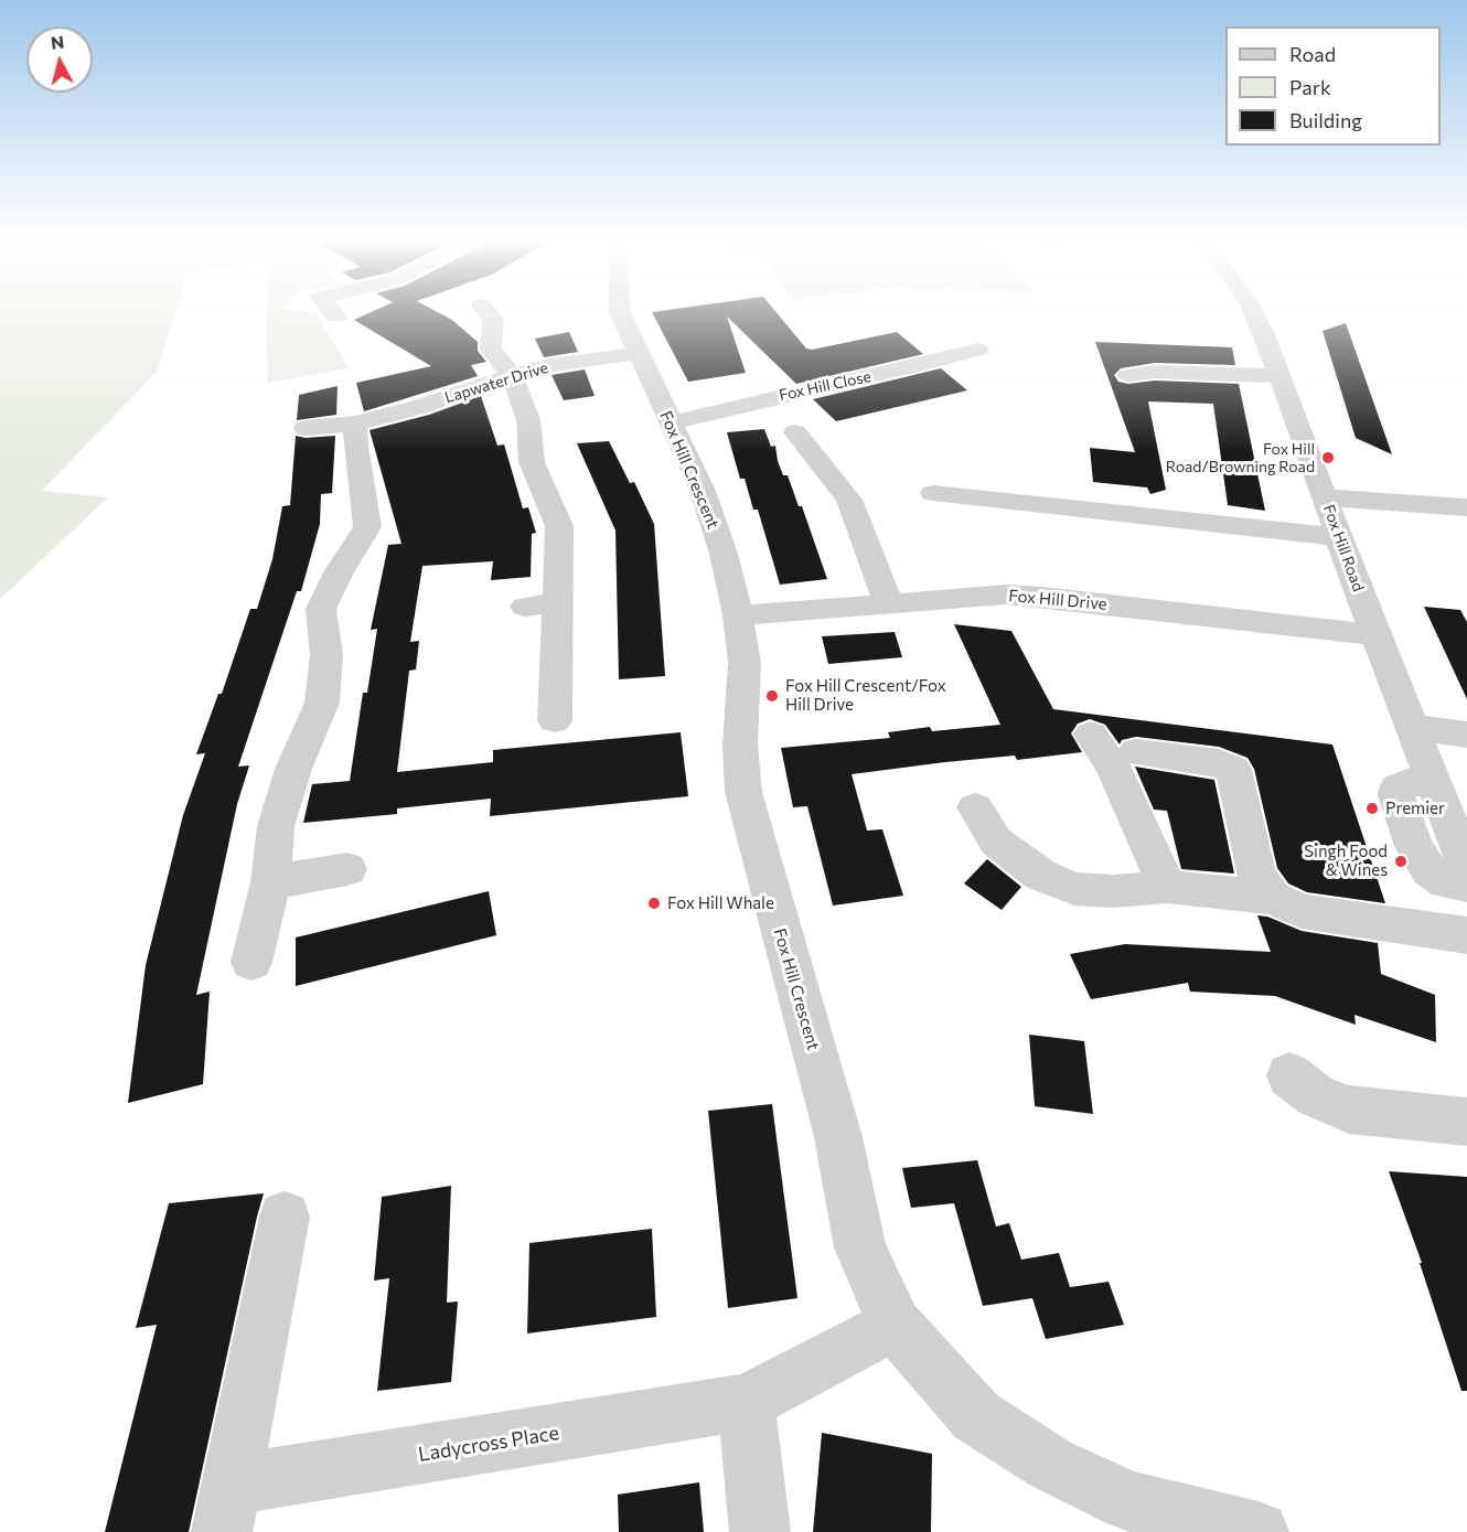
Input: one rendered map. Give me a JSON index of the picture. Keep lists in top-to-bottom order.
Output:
{
  "streets": {
    "street": [
      "Lapwater Drive",
      "Fox Hill Close",
      "Fox Hill Crescent",
      "Fox Hill Road",
      "Fox Hill Drive",
      "Ladycross Place"
    ]
  },
  "crossings": [
    ["Lapwater Drive", "Fox Hill Crescent"],
    ["Fox Hill Close", "Fox Hill Crescent"],
    ["Fox Hill Crescent", "Fox Hill Drive"],
    ["Fox Hill Crescent", "Ladycross Place"],
    ["Fox Hill Road", "Fox Hill Drive"]
  ],
  "places": [
    "Fox Hill Road/Browning Road",
    "Fox Hill Crescent/Fox Hill Drive",
    "Premier",
    "Singh Food & Wines",
    "Fox Hill Whale"
  ],
  "legend": ["Road", "Park", "Building"],
  "north": "top"
}
